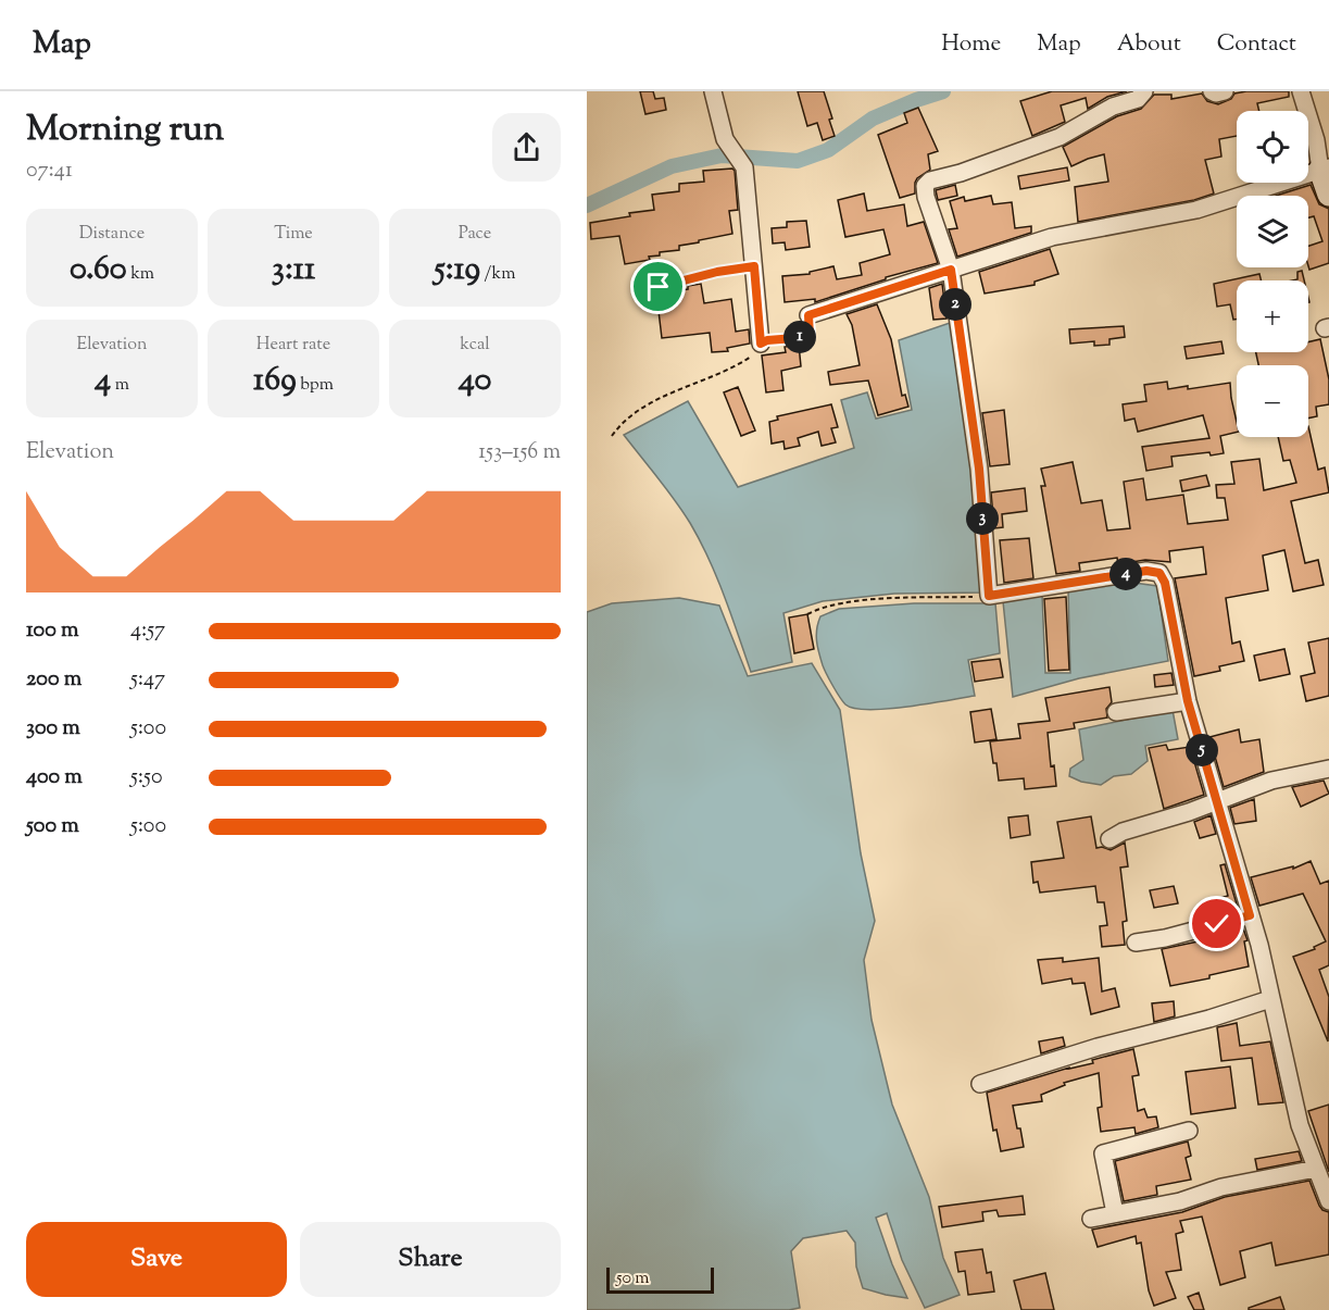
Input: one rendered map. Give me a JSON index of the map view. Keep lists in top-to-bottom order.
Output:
{
  "scale_bar": "50 m",
  "page": {
    "header": "Map",
    "nav": [
      "Home",
      "Map",
      "About",
      "Contact"
    ],
    "heading": ["Morning run", "07:41"],
    "map_buttons": ["+", "−"],
    "stats": [
      ["Distance", "0.60 km"],
      ["Time", "3:11"],
      ["Pace", "5:19 /km"],
      ["Elevation", "4 m"],
      ["Heart rate", "169 bpm"],
      ["kcal", "40"]
    ],
    "pins": [
      "2",
      "1",
      "3",
      "4",
      "5"
    ],
    "chart": ["Elevation", "153–156 m"],
    "list": [
      {
        "name": "100 m",
        "note": "4:57"
      },
      {
        "name": "200 m",
        "note": "5:47"
      },
      {
        "name": "300 m",
        "note": "5:00"
      },
      {
        "name": "400 m",
        "note": "5:50"
      },
      {
        "name": "500 m",
        "note": "5:00"
      }
    ],
    "buttons": ["Save", "Share"],
    "scale": "50 m"
  }
}
